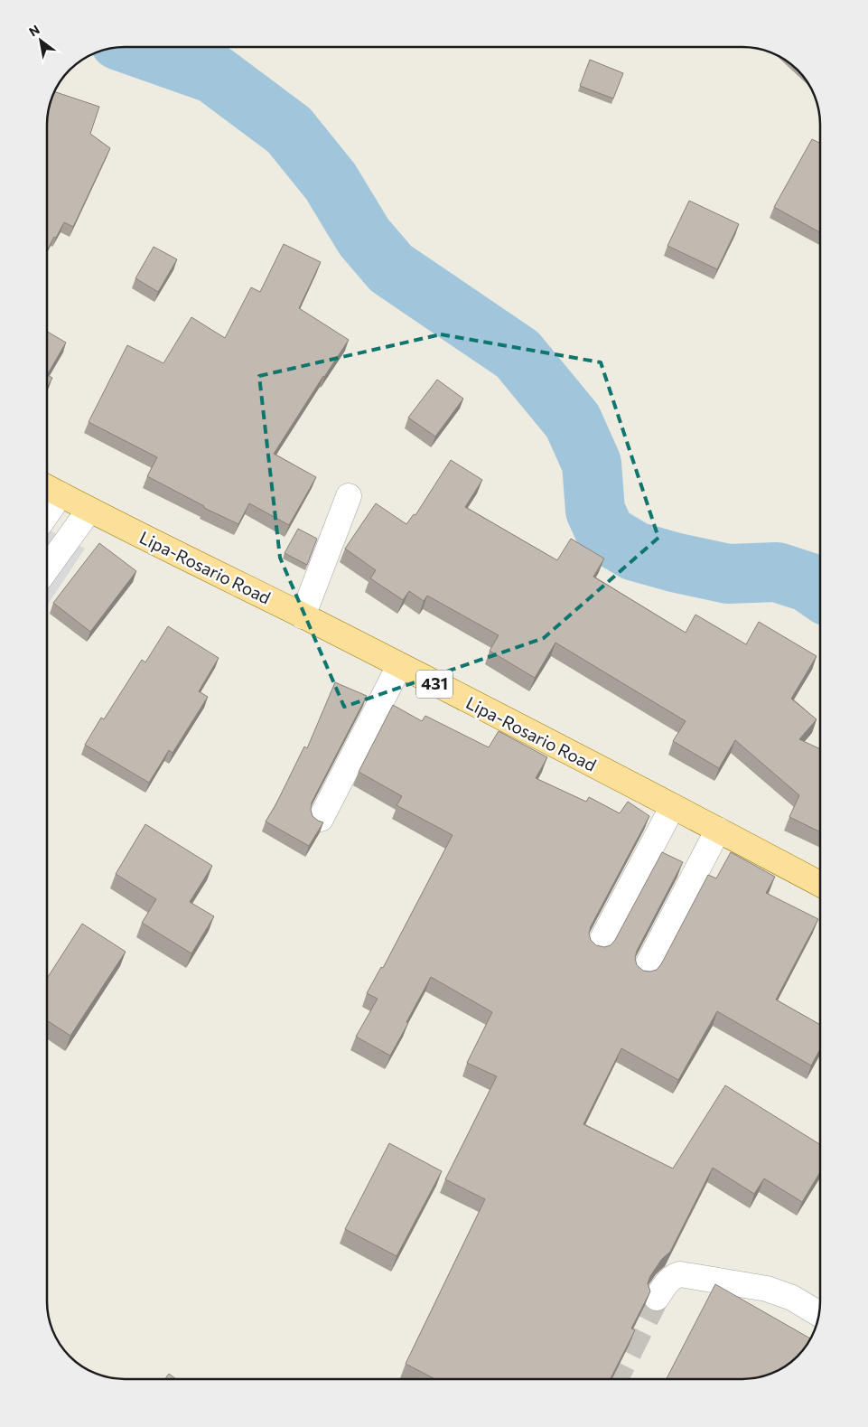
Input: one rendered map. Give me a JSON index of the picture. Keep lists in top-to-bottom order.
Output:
{
  "streets": {
    "main road": ["Lipa-Rosario Road", "431"]
  },
  "north": "top left"
}
